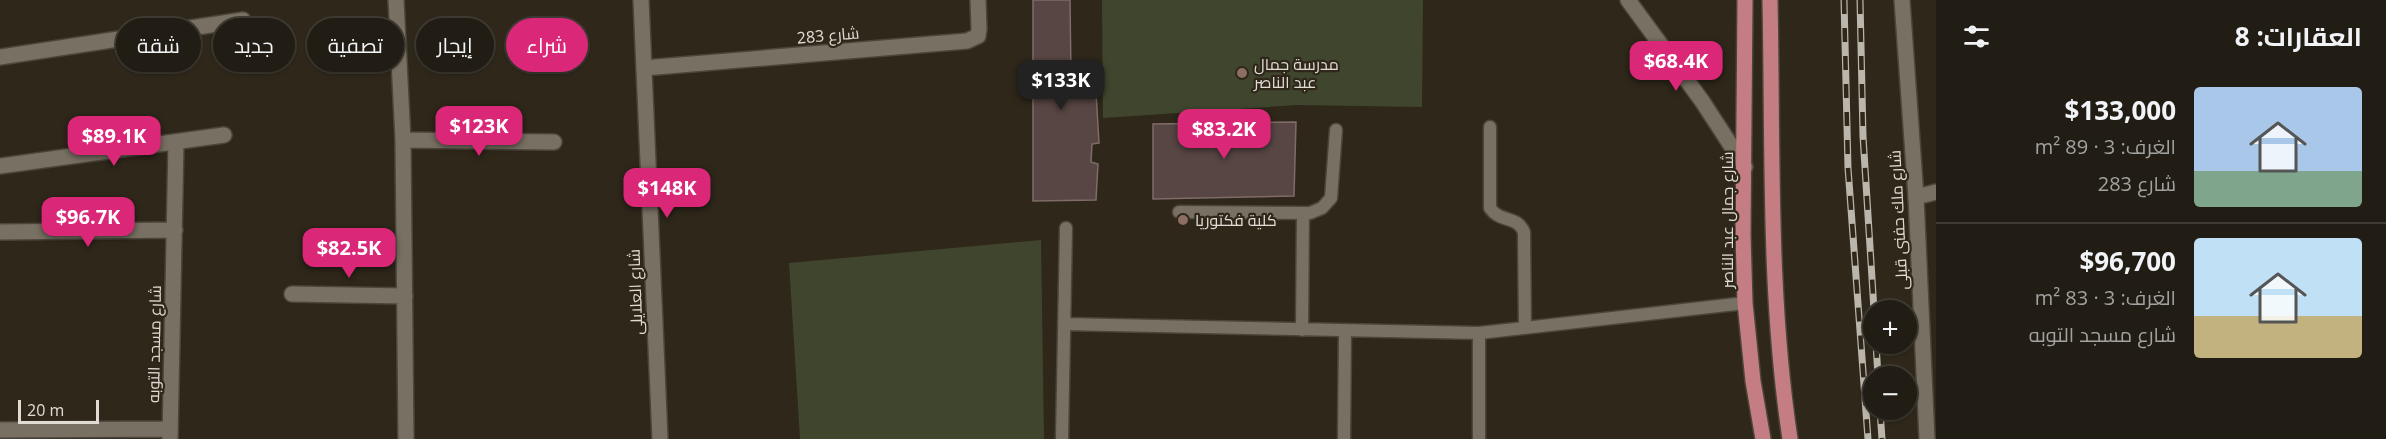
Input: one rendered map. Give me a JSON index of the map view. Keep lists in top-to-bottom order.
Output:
{
  "streets": {
    "main road": ["شارع جمال عبد الناصر"],
    "street": [
      "شارع 283",
      "شارع ملك حفنى قبلى",
      "شارع العلايلى",
      "شارع مسجد التوبه"
    ]
  },
  "crossings": [
    ["شارع 283", "شارع العلايلى"]
  ],
  "places": ["مدرسة جمال عبد الناصر", "كلية فكتوريا"],
  "scale_bar": "20 m",
  "page": {
    "heading": "العقارات: 8",
    "chip": [
      "شراء",
      "إيجار",
      "تصفية",
      "جديد",
      "شقة"
    ],
    "price": [
      "$68.4K",
      "$133K",
      "$123K",
      "$83.2K",
      "$89.1K",
      "$148K",
      "$96.7K",
      "$82.5K"
    ],
    "list": [
      {
        "name": "$133,000",
        "note": "الغرف: 3 · 89 m² · شارع 283"
      },
      {
        "name": "$96,700",
        "note": "الغرف: 3 · 83 m² · شارع مسجد التوبه"
      }
    ],
    "map_buttons": ["+", "−"],
    "scale": "20 m"
  }
}
